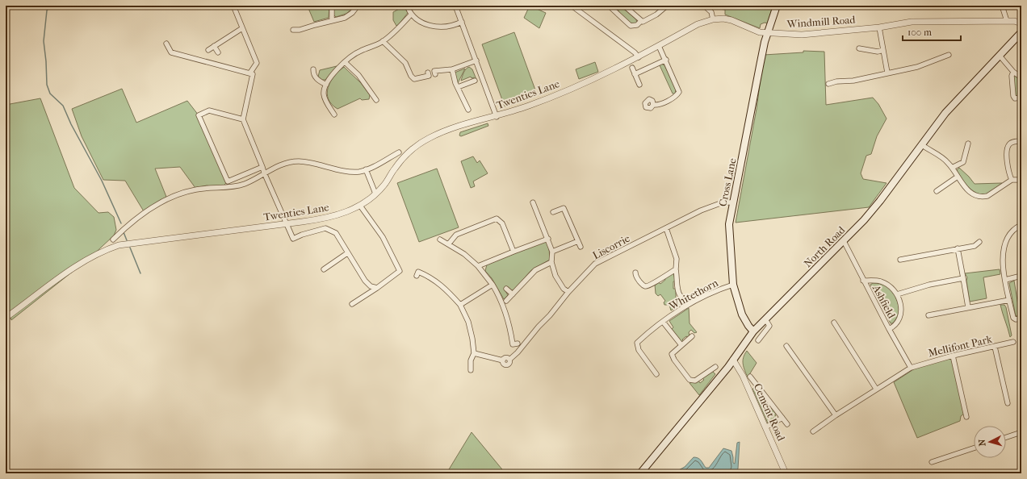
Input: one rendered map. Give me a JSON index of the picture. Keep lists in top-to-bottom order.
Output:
{
  "streets": {
    "main road": ["Windmill Road", "Cross Lane", "North Road"],
    "street": [
      "Twenties Lane",
      "Liscorrie",
      "Whitethorn",
      "Ashfield",
      "Mellifont Park",
      "Cement Road"
    ]
  },
  "crossings": [
    ["Windmill Road", "Twenties Lane"],
    ["Windmill Road", "Cross Lane"],
    ["Twenties Lane", "Cross Lane"],
    ["Cross Lane", "Liscorrie"],
    ["Cross Lane", "North Road"],
    ["Cross Lane", "Whitethorn"],
    ["North Road", "Ashfield"],
    ["North Road", "Cement Road"]
  ],
  "scale_bar": "100 m",
  "north": "left"
}
